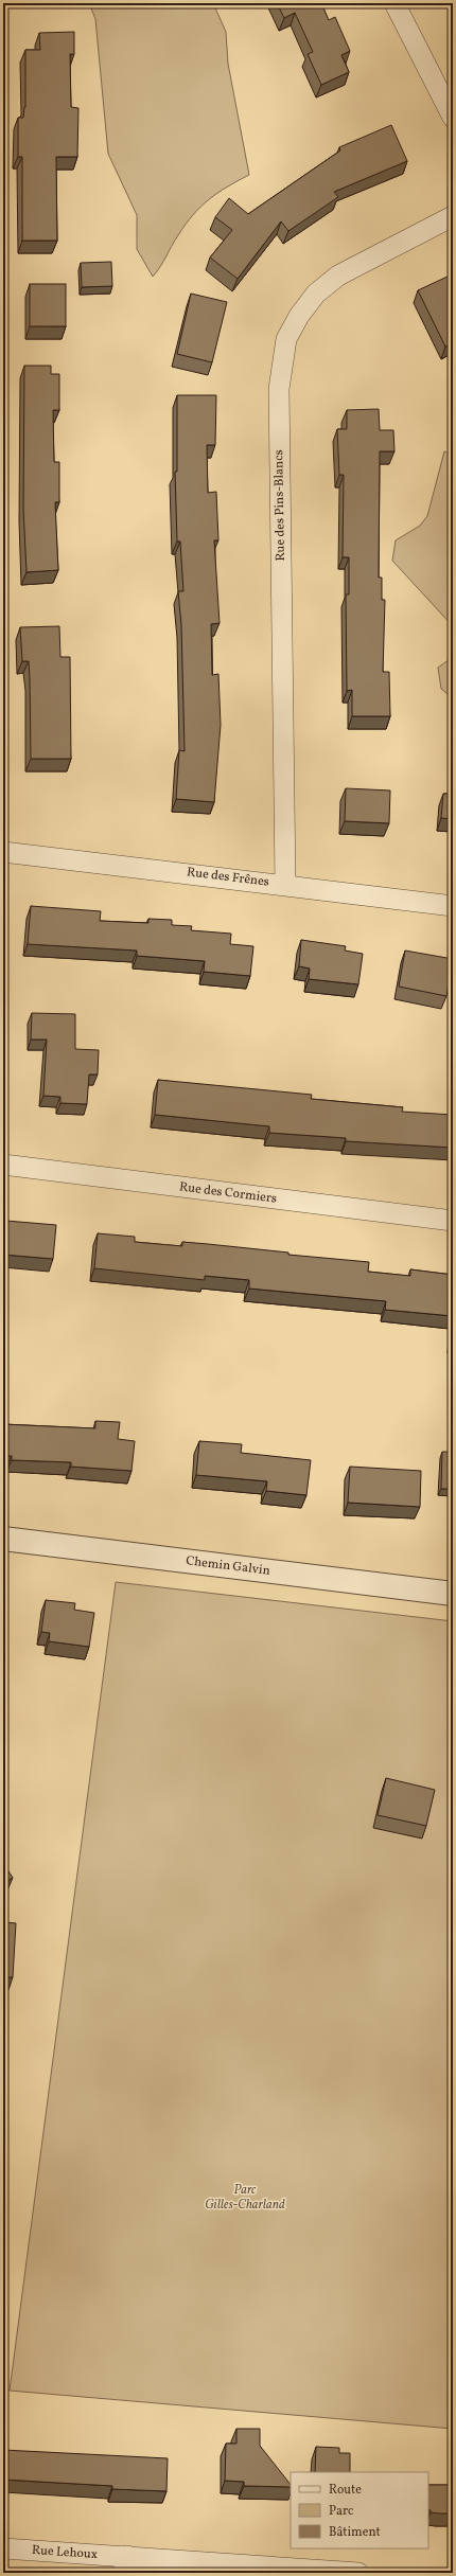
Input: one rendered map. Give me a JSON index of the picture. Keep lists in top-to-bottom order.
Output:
{
  "streets": {
    "street": [
      "Rue des Pins-Blancs",
      "Rue des Frênes",
      "Rue des Cormiers",
      "Chemin Galvin",
      "Rue Lehoux"
    ]
  },
  "crossings": [
    ["Rue des Pins-Blancs", "Rue des Frênes"]
  ],
  "parks": ["Parc Gilles-Charland"],
  "legend": ["Route", "Parc", "Bâtiment"]
}
